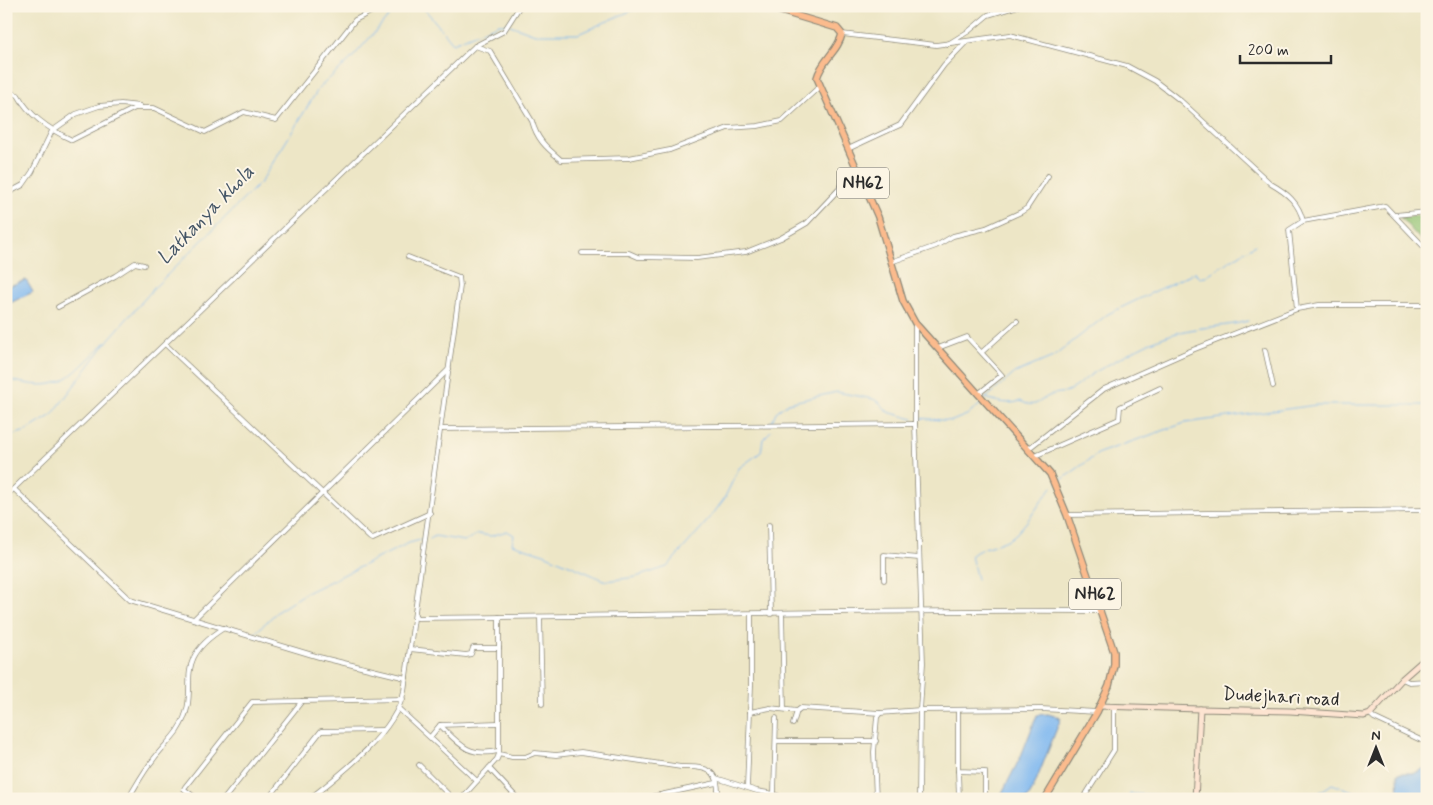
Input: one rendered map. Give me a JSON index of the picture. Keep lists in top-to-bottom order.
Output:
{
  "streets": {
    "main road": ["NH62"],
    "street": ["Dudejhari road"]
  },
  "water": ["Latkanya khola"],
  "scale_bar": "200 m",
  "north": "top"
}
